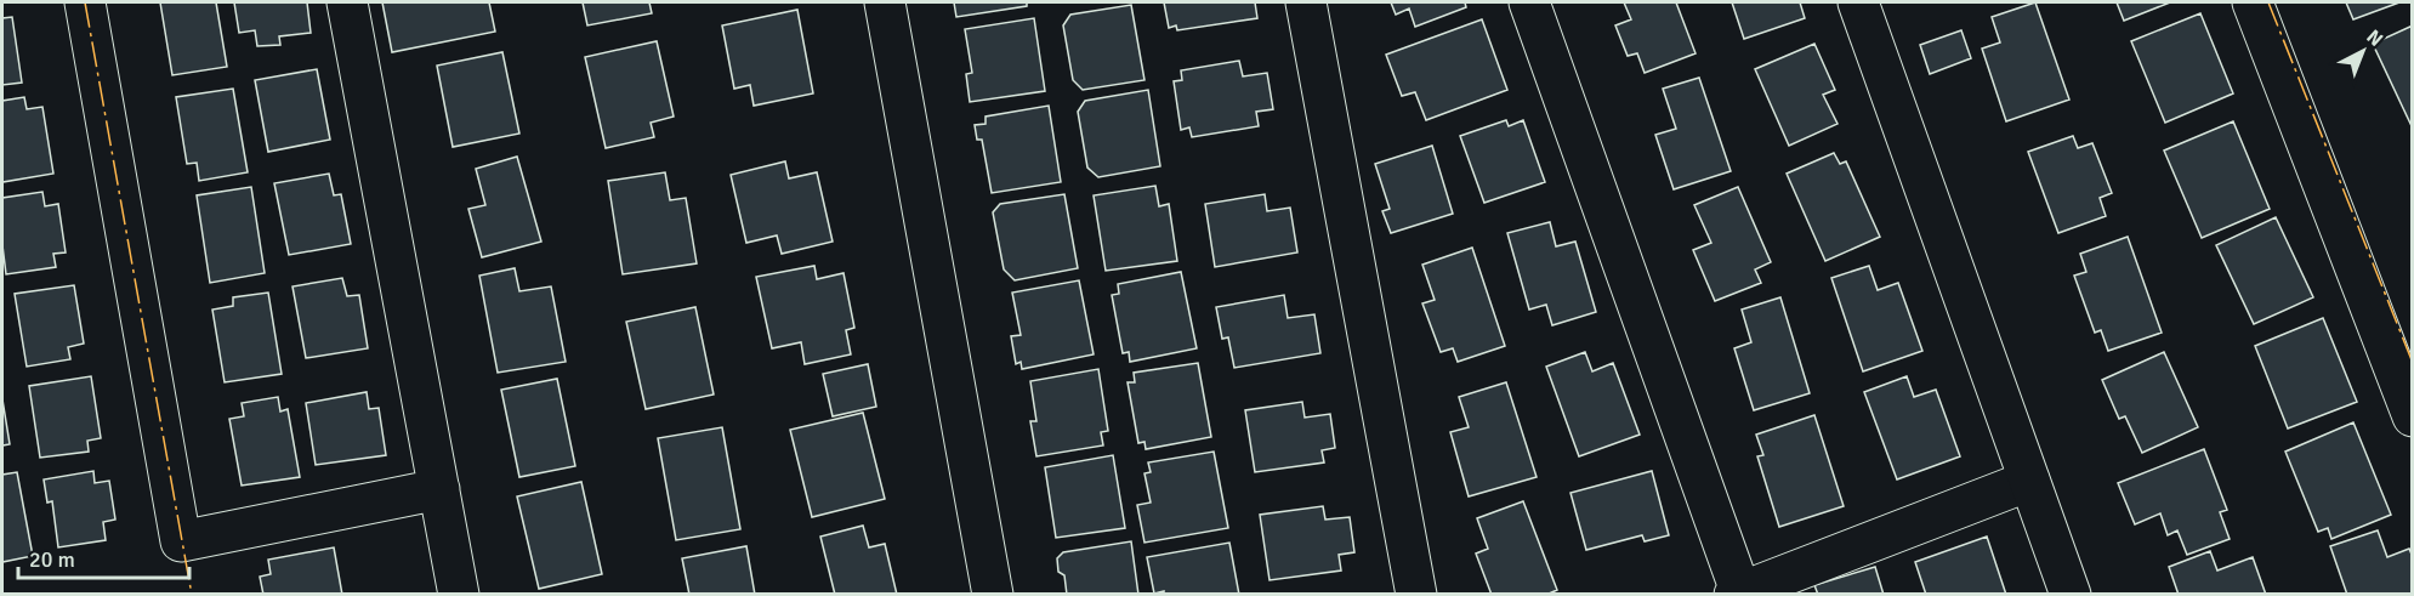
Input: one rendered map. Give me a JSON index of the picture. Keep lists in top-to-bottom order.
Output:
{
  "scale_bar": "20 m",
  "north": "top right"
}
